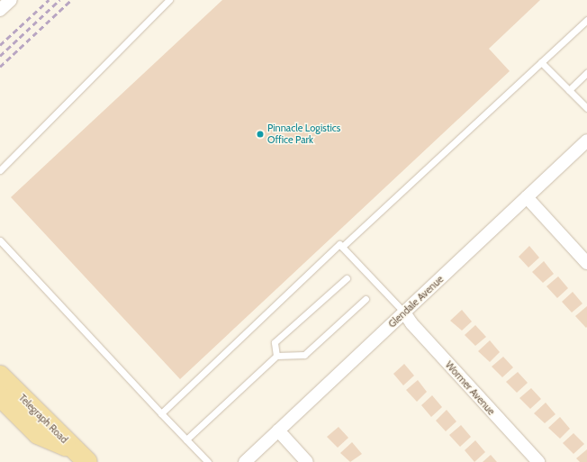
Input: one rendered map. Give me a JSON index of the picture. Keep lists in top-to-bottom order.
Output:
{
  "streets": {
    "main road": ["Telegraph Road"],
    "street": ["Glendale Avenue", "Wormer Avenue"]
  },
  "crossings": [
    ["Glendale Avenue", "Wormer Avenue"]
  ],
  "places": ["Pinnacle Logistics Office Park"]
}
